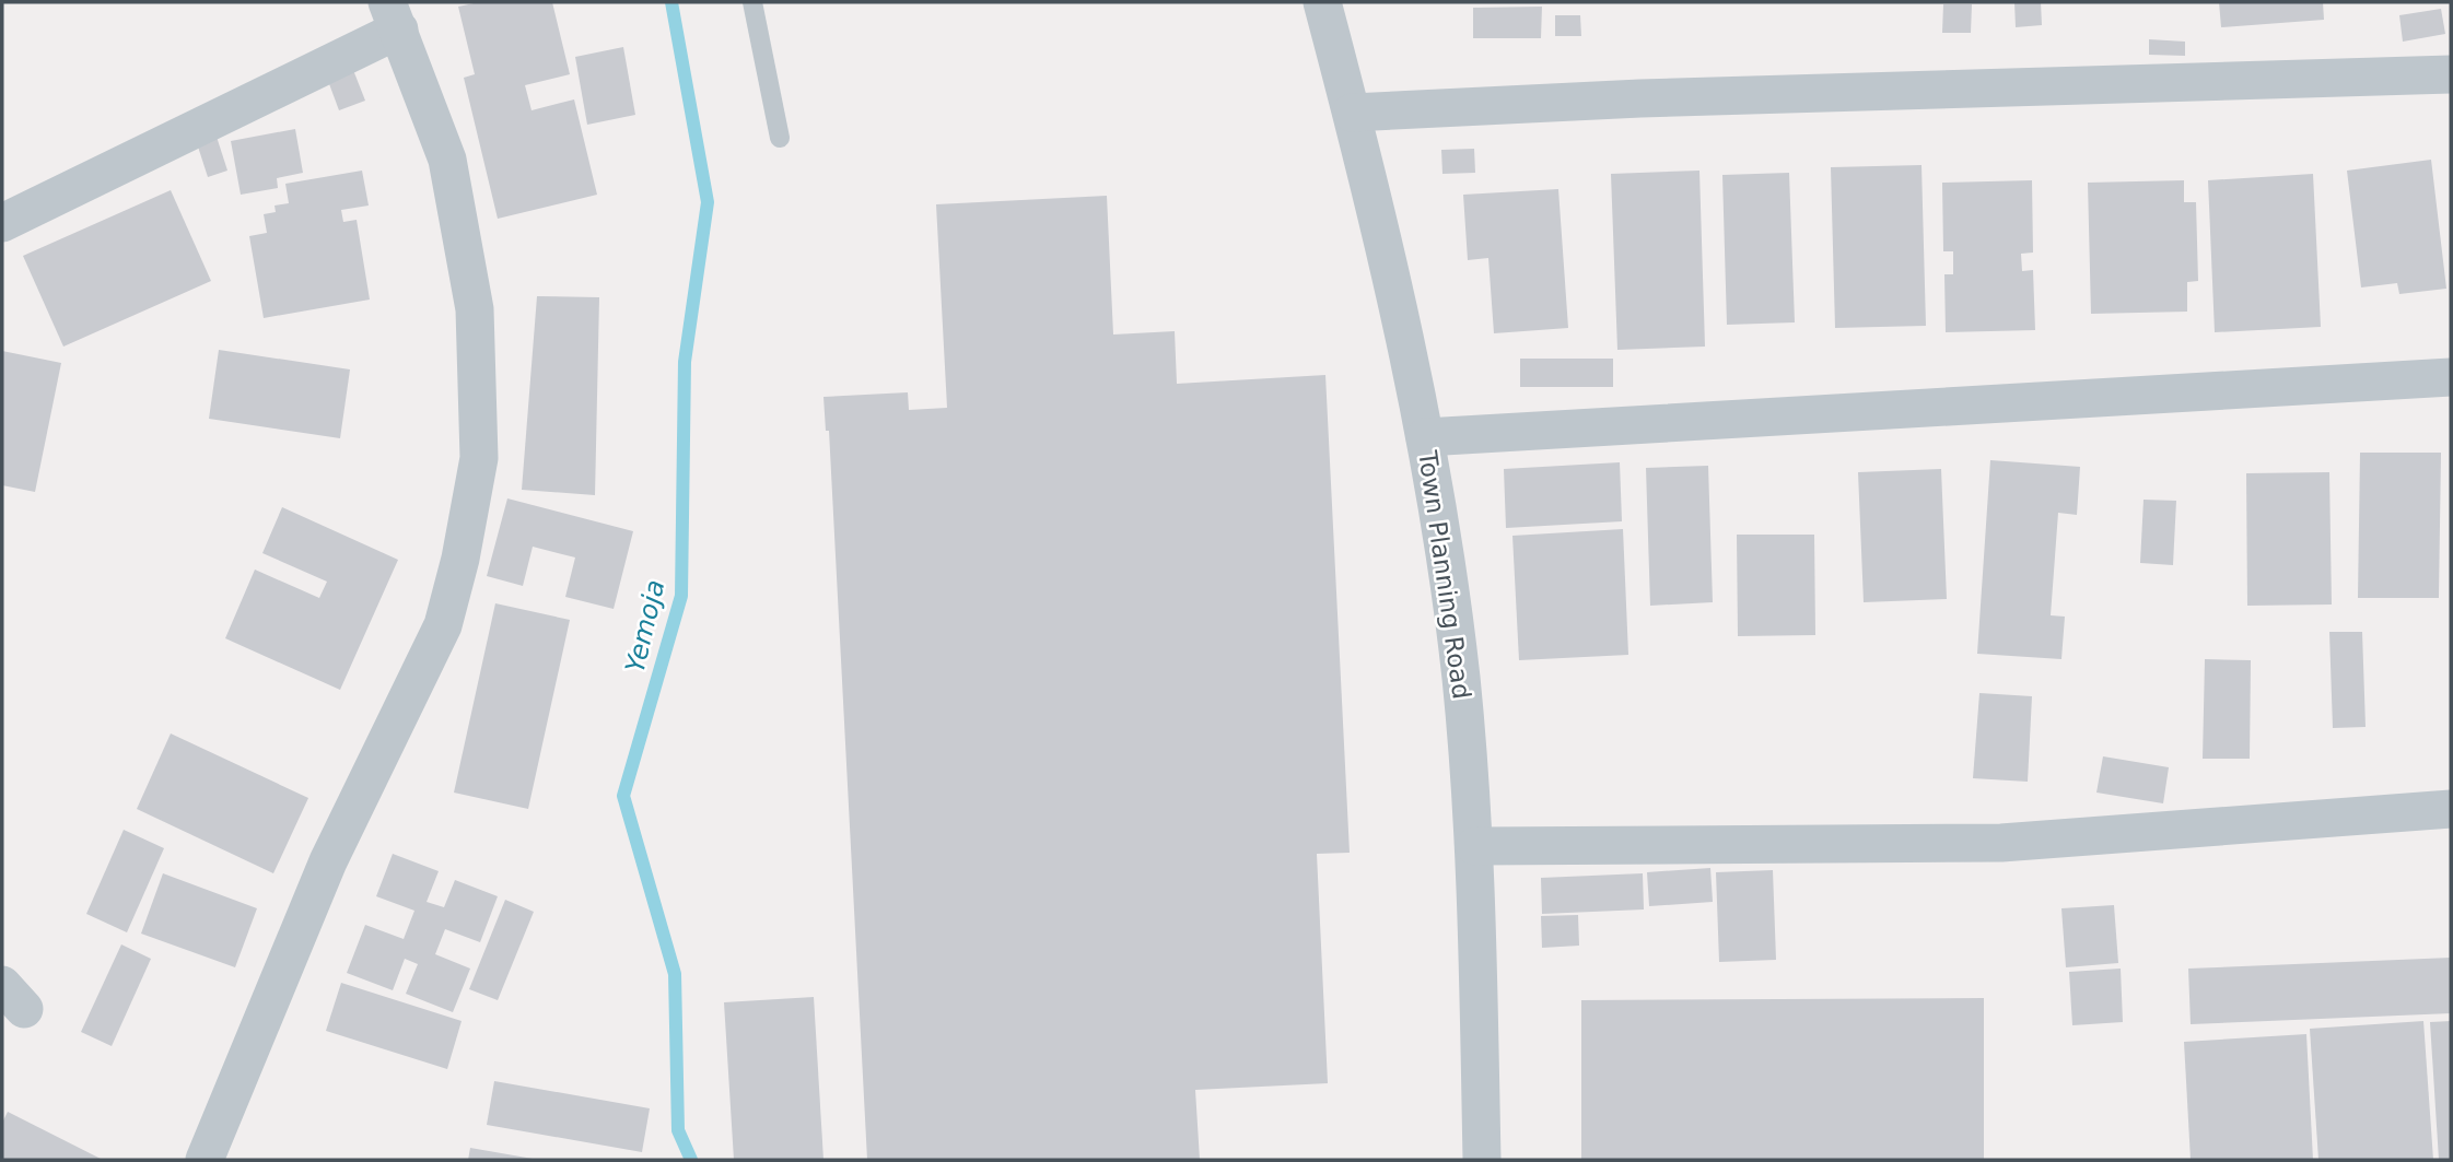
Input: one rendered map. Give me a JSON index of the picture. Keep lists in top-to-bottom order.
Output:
{
  "streets": {
    "street": ["Town Planning Road"]
  },
  "water": ["Yemoja"]
}
